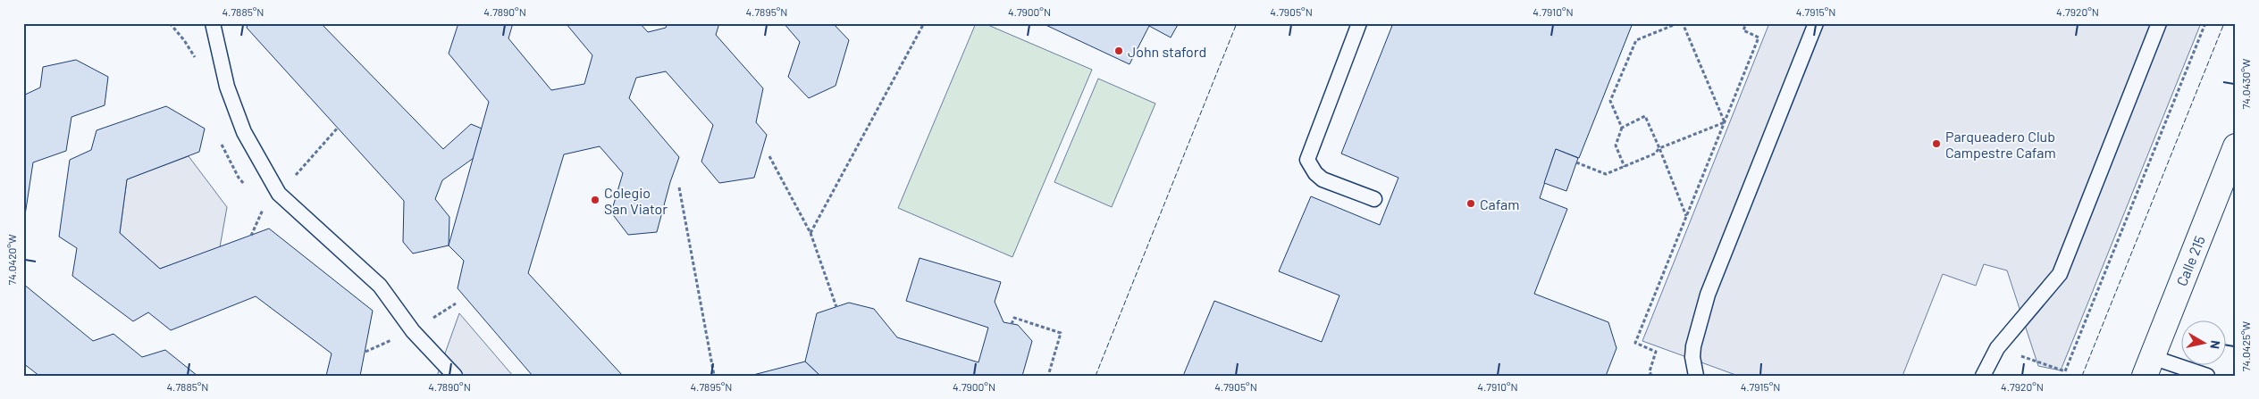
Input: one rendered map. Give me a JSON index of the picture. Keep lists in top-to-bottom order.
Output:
{
  "streets": {
    "street": ["Calle 215"]
  },
  "places": [
    "John staford",
    "Parqueadero Club Campestre Cafam",
    "Colegio San Viator",
    "Cafam"
  ],
  "north": "right",
  "coordinates": [
    "4.7885°N",
    "4.7890°N",
    "4.7895°N",
    "4.7900°N",
    "4.7905°N",
    "4.7910°N",
    "4.7915°N",
    "4.7920°N",
    "74.0430°W",
    "74.0420°W",
    "74.0425°W"
  ]
}
